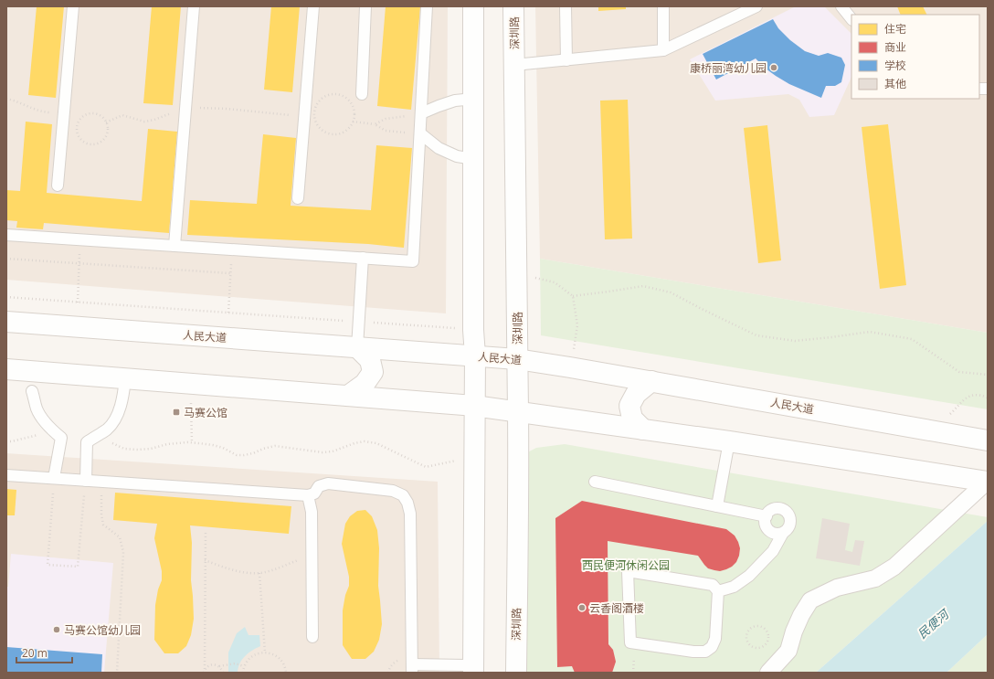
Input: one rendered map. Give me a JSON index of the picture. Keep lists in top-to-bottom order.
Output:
{
  "streets": {
    "main road": ["深圳路", "人民大道"]
  },
  "crossings": [
    ["深圳路", "人民大道"]
  ],
  "water": ["民便河"],
  "parks": ["西民便河休闲公园"],
  "places": {
    "other": ["康桥丽湾幼儿园", "云香阁酒楼", "马赛公馆幼儿园"],
    "transit": ["马赛公馆"]
  },
  "legend": [
    "住宅",
    "商业",
    "学校",
    "其他"
  ],
  "scale_bar": "20 m"
}
